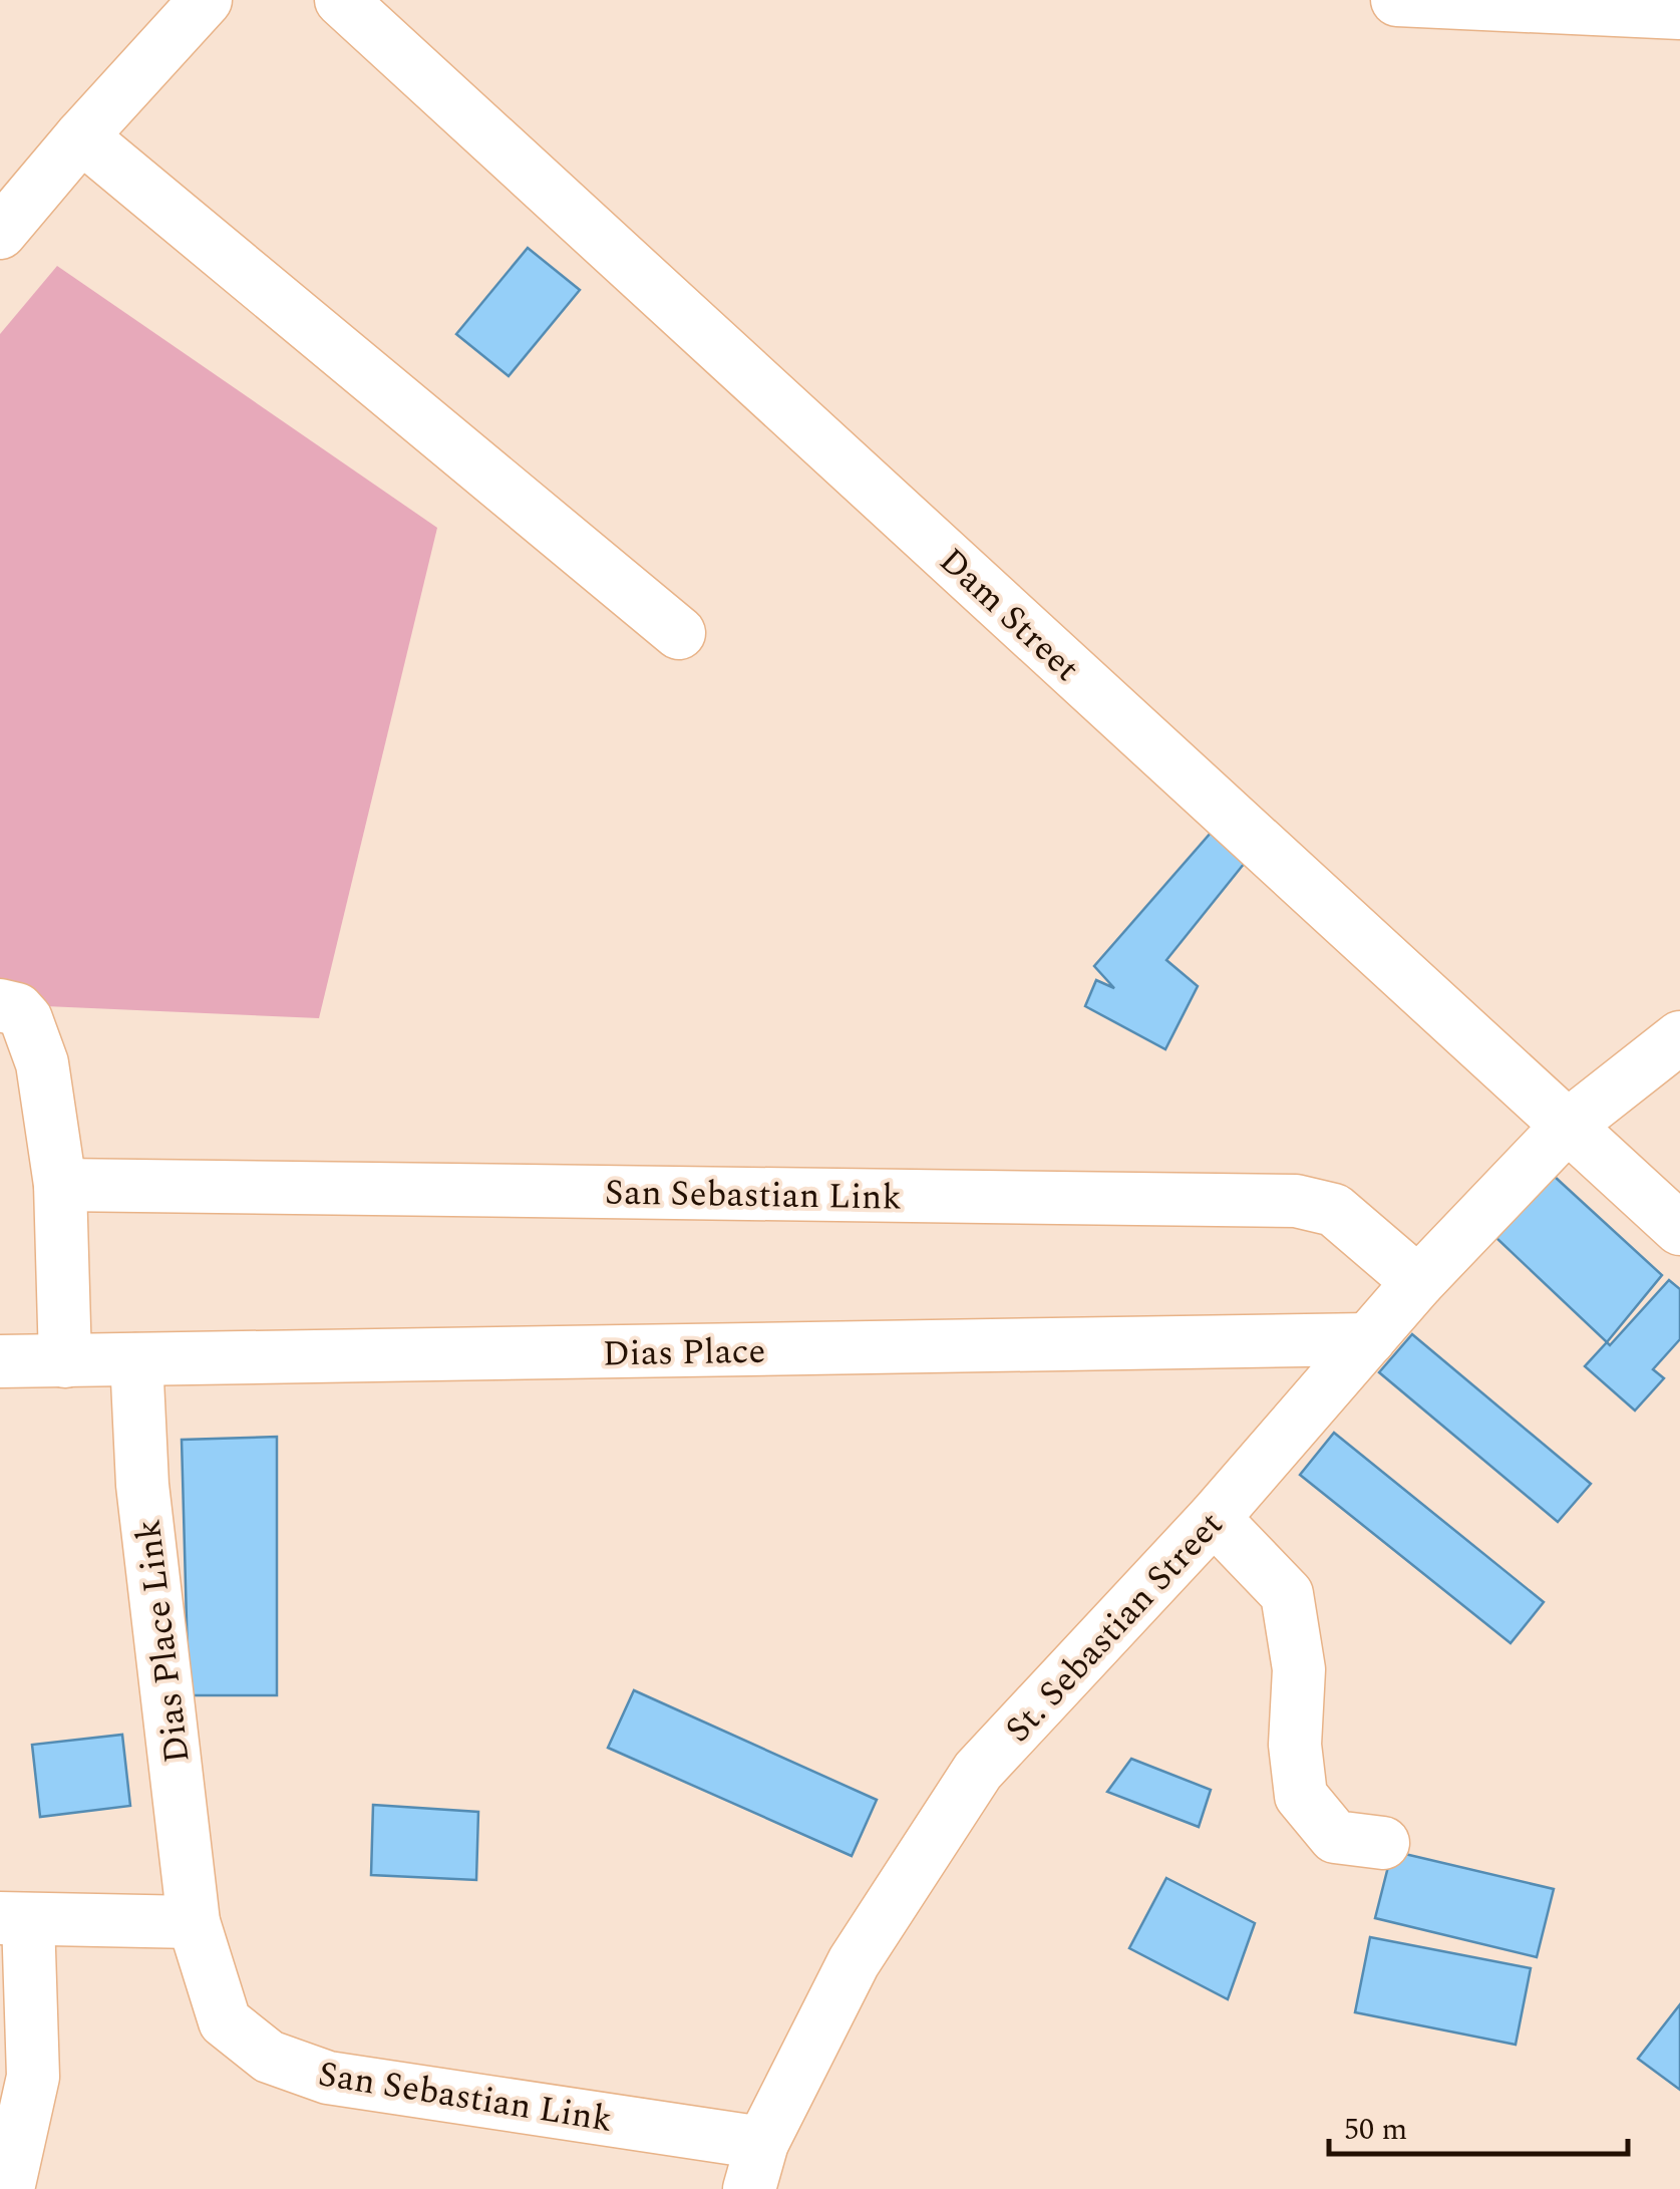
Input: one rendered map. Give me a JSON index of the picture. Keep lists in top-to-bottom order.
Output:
{
  "streets": {
    "street": [
      "Dam Street",
      "San Sebastian Link",
      "Dias Place",
      "St. Sebastian Street",
      "Dias Place Link"
    ]
  },
  "crossings": [
    ["Dam Street", "St. Sebastian Street"],
    ["San Sebastian Link", "St. Sebastian Street"],
    ["San Sebastian Link", "Dias Place Link"],
    ["Dias Place", "St. Sebastian Street"],
    ["Dias Place", "Dias Place Link"]
  ],
  "scale_bar": "50 m"
}
